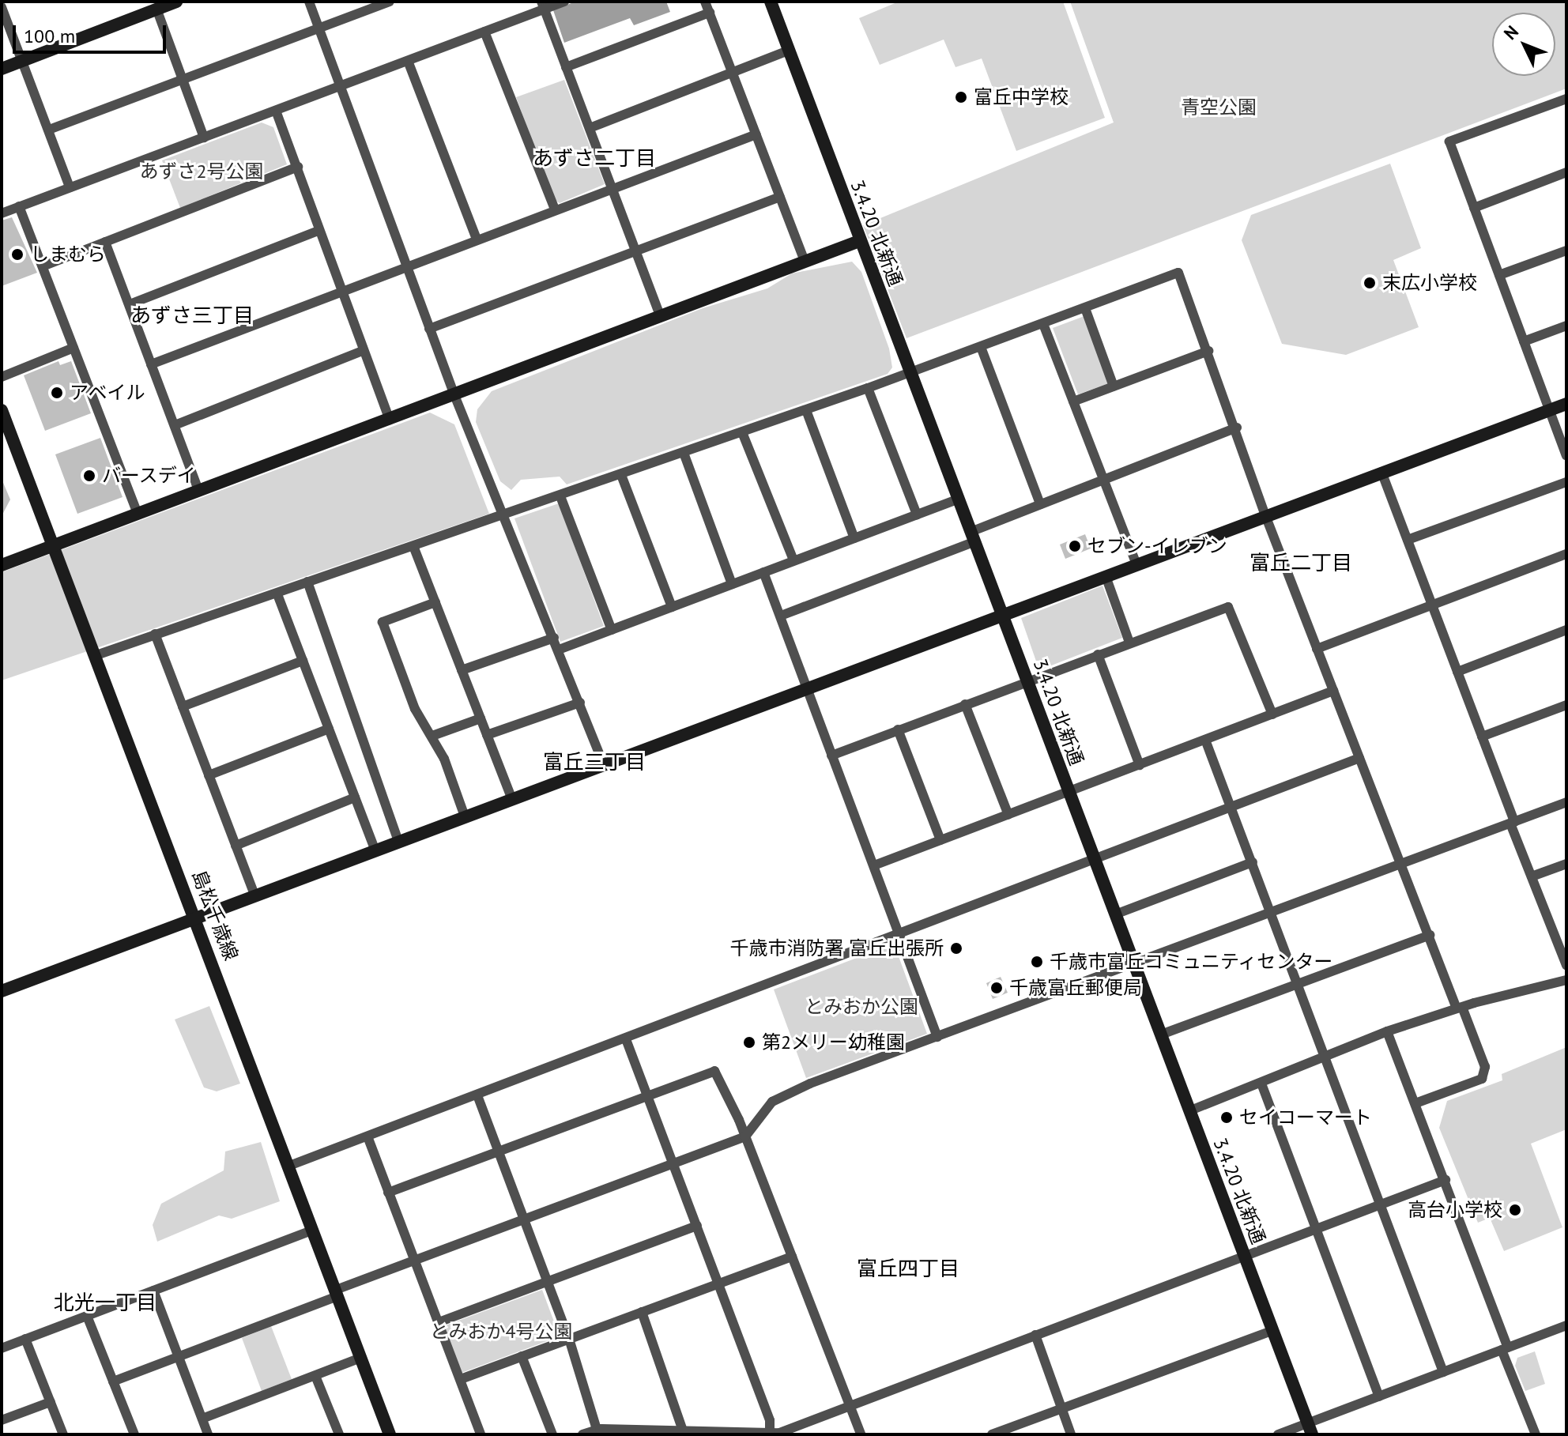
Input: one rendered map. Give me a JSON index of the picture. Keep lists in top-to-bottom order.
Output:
{
  "streets": {
    "street": ["3.4.20 北新通", "島松千歳線"]
  },
  "districts": [
    "あずさ二丁目",
    "あずさ三丁目",
    "富丘二丁目",
    "富丘三丁目",
    "富丘四丁目",
    "北光一丁目"
  ],
  "parks": [
    "青空公園",
    "あずさ2号公園",
    "とみおか公園",
    "とみおか4号公園"
  ],
  "places": [
    "富丘中学校",
    "しまむら",
    "末広小学校",
    "アベイル",
    "バースデイ",
    "セブン-イレブン",
    "千歳市消防署 富丘出張所",
    "千歳市富丘コミュニティセンター",
    "千歳富丘郵便局",
    "第2メリー幼稚園",
    "セイコーマート",
    "高台小学校"
  ],
  "scale_bar": "100 m",
  "north": "top left"
}
